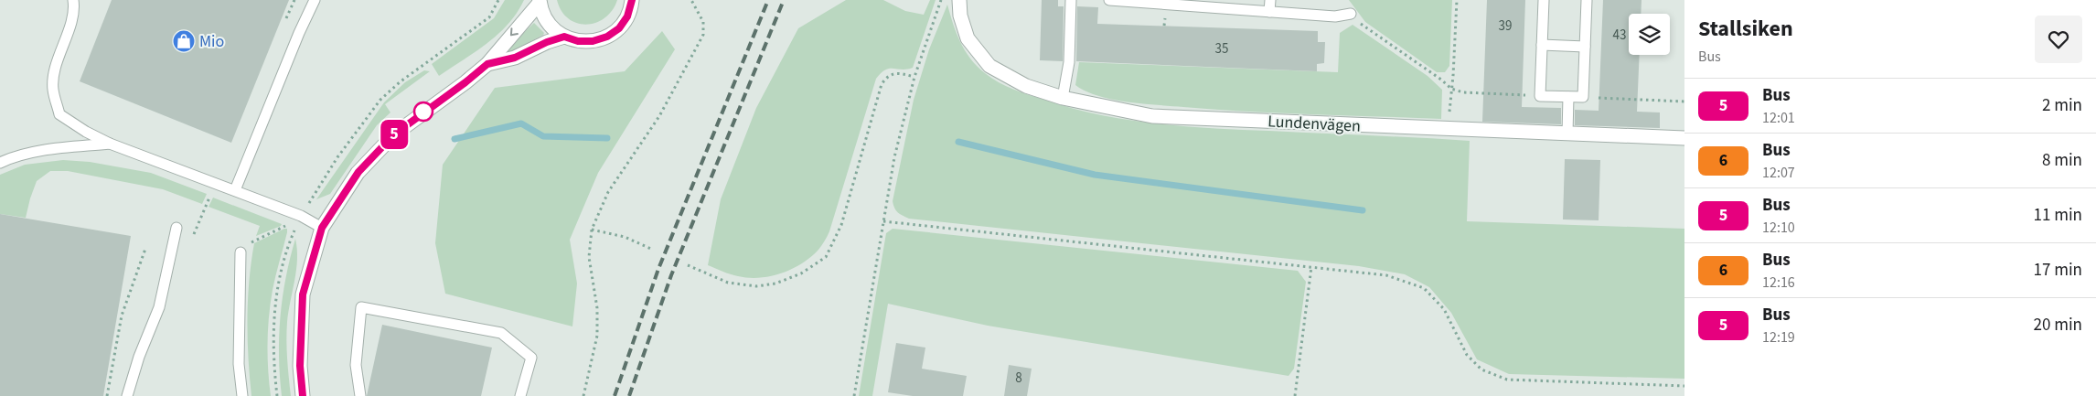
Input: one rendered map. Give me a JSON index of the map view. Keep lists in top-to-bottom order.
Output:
{
  "streets": {
    "street": ["Lundenvägen"]
  },
  "places": {
    "shop": ["Mio"]
  },
  "lines": ["bus line 5"],
  "house_numbers": [
    "39",
    "43",
    "35",
    "8"
  ],
  "page": {
    "on_map": "5",
    "heading": ["Stallsiken", "Bus"],
    "list": [
      {
        "mark": "5",
        "name": "Bus",
        "note": "12:01",
        "value": "2 min"
      },
      {
        "mark": "6",
        "name": "Bus",
        "note": "12:07",
        "value": "8 min"
      },
      {
        "mark": "5",
        "name": "Bus",
        "note": "12:10",
        "value": "11 min"
      },
      {
        "mark": "6",
        "name": "Bus",
        "note": "12:16",
        "value": "17 min"
      },
      {
        "mark": "5",
        "name": "Bus",
        "note": "12:19",
        "value": "20 min"
      }
    ]
  }
}
